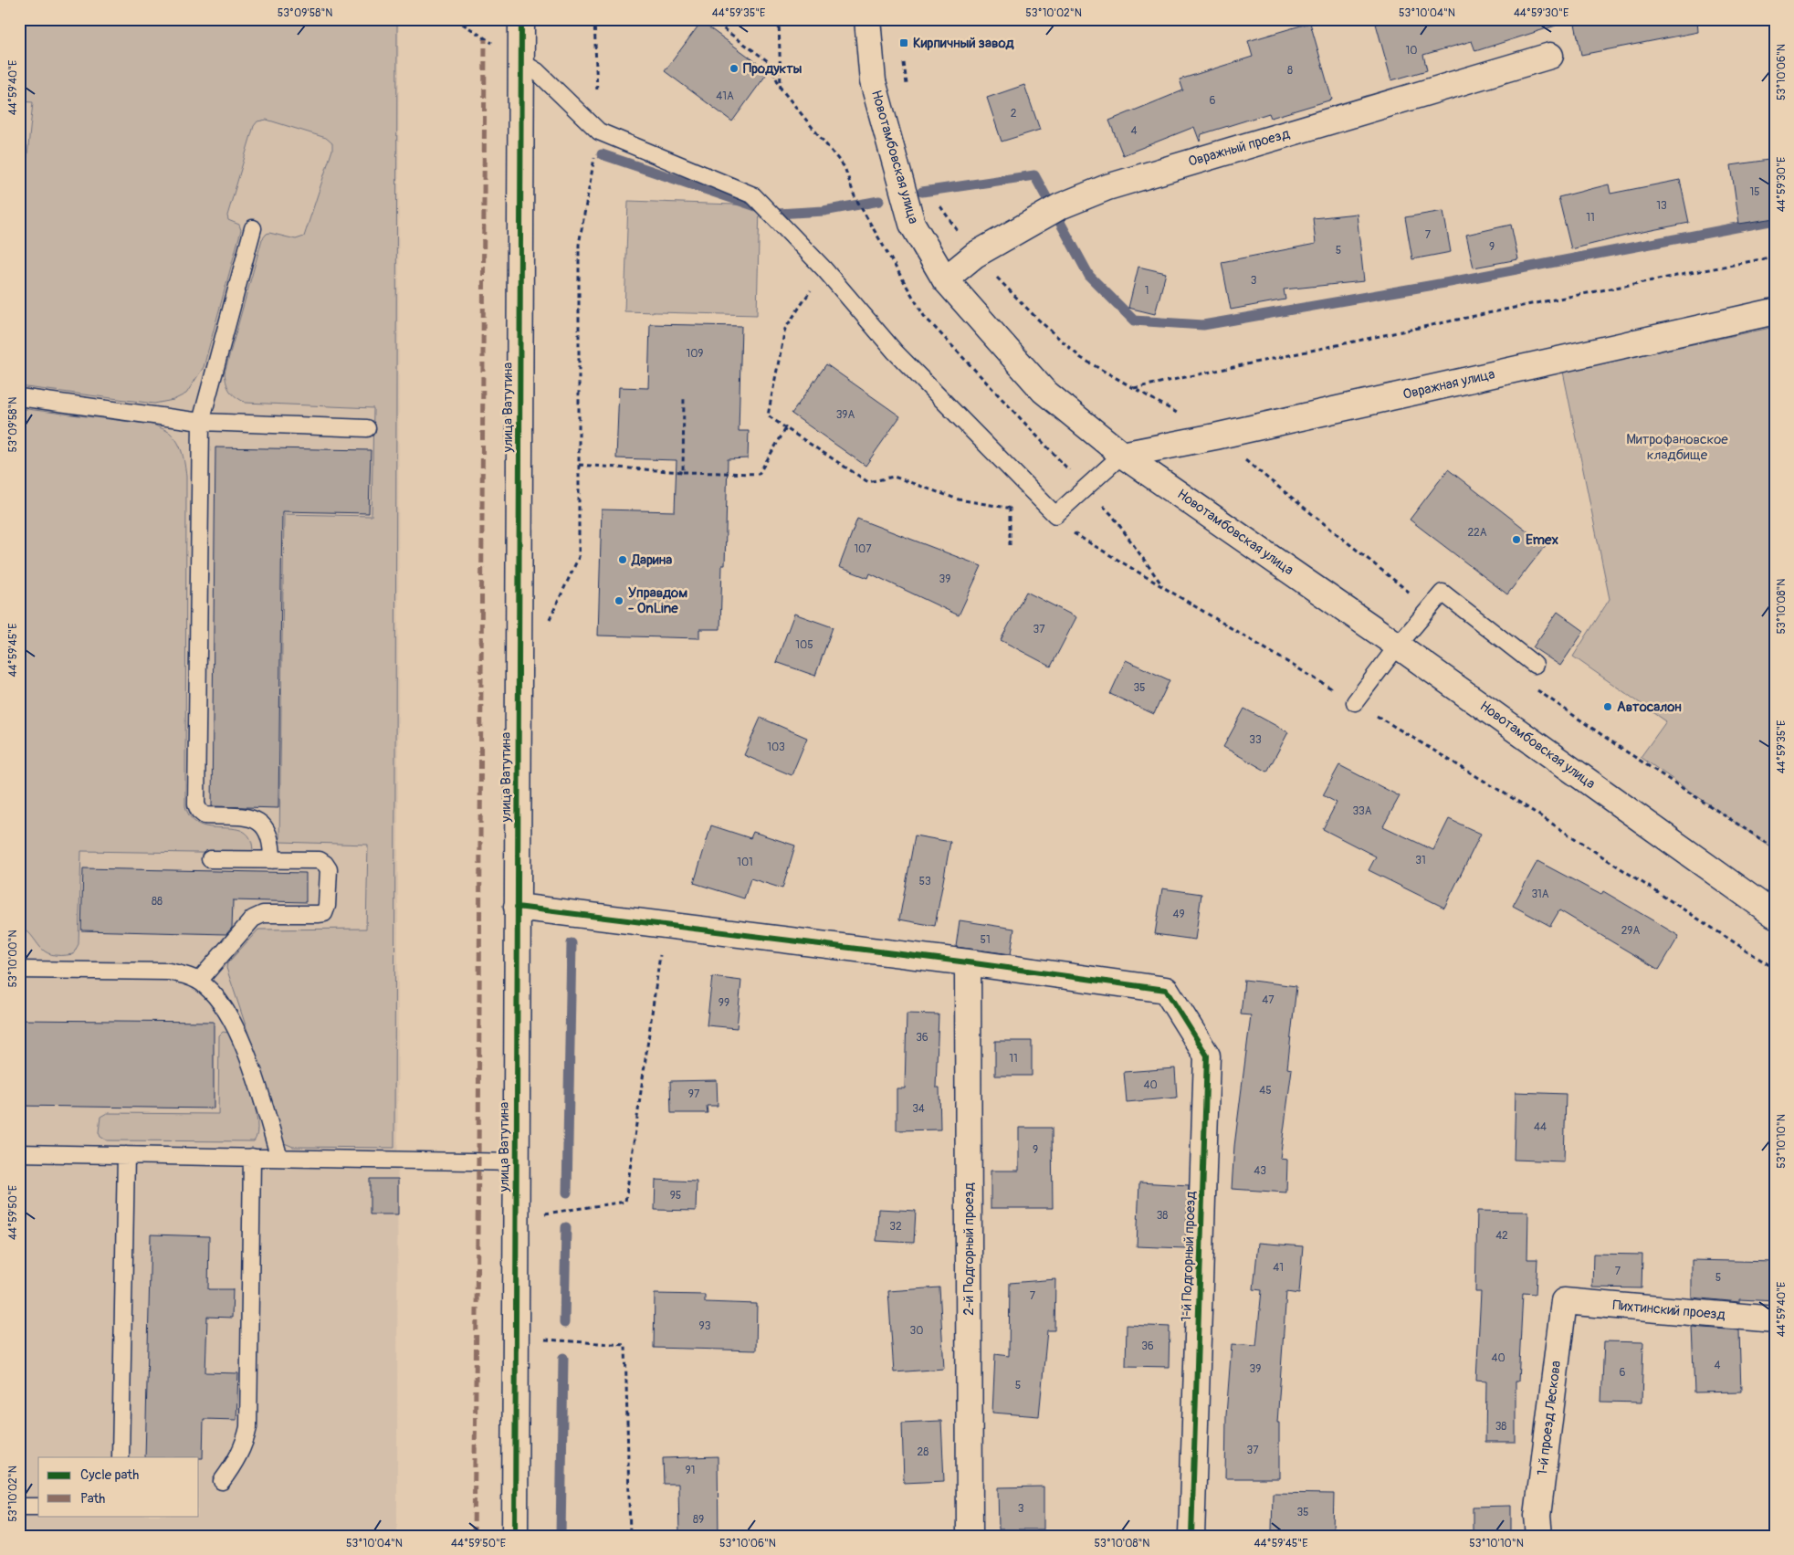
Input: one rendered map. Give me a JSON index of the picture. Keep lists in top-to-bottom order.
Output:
{
  "streets": {
    "street": [
      "Овражный проезд",
      "Новотамбовская улица",
      "Овражная улица",
      "улица Ватутина",
      "2-й Подгорный проезд",
      "1-й Подгорный проезд",
      "Пихтинский проезд",
      "1-й проезд Лескова"
    ]
  },
  "crossings": [
    ["Овражный проезд", "Новотамбовская улица"],
    ["Новотамбовская улица", "Овражная улица"],
    ["2-й Подгорный проезд", "1-й Подгорный проезд"],
    ["Пихтинский проезд", "1-й проезд Лескова"]
  ],
  "parks": ["Митрофановское кладбище"],
  "places": {
    "transit": ["Кирпичный завод"],
    "other": [
      "Продукты",
      "Emex",
      "Дарина",
      "Управдом - OnLine",
      "Автосалон"
    ]
  },
  "house_numbers": [
    "10",
    "8",
    "41А",
    "6",
    "2",
    "4",
    "15",
    "13",
    "11",
    "7",
    "9",
    "5",
    "3",
    "1",
    "109",
    "39А",
    "22А",
    "107",
    "39",
    "37",
    "105",
    "35",
    "33",
    "103",
    "33А",
    "31",
    "101",
    "53",
    "31А",
    "88",
    "49",
    "29А",
    "51",
    "47",
    "99",
    "36",
    "11",
    "40",
    "45",
    "97",
    "34",
    "44",
    "9",
    "43",
    "95",
    "38",
    "32",
    "42",
    "41",
    "7",
    "5",
    "7",
    "93",
    "30",
    "36",
    "40",
    "4",
    "39",
    "6",
    "5",
    "38",
    "37",
    "28",
    "91",
    "3",
    "35",
    "89"
  ],
  "legend": ["Cycle path", "Path"],
  "coordinates": [
    "53°09'58\"N",
    "44°59'35\"E",
    "53°10'02\"N",
    "53°10'04\"N",
    "44°59'30\"E",
    "53°10'06\"N",
    "44°59'40\"E",
    "53°10'08\"N",
    "44°59'45\"E",
    "53°10'00\"N",
    "53°10'10\"N",
    "44°59'50\"E"
  ]
}
